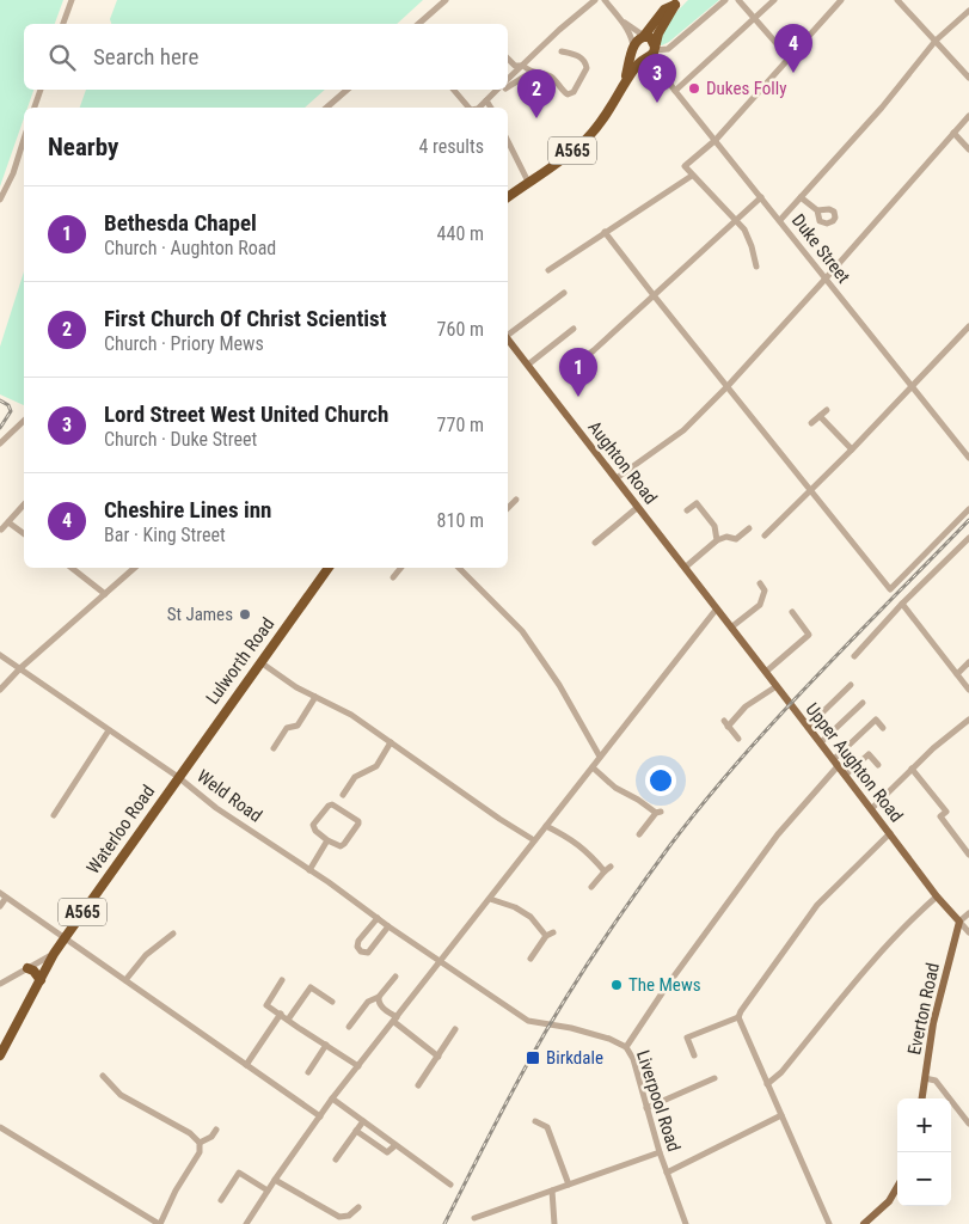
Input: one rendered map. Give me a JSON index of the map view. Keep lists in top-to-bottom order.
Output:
{
  "streets": {
    "highway": ["A565", "Lulworth Road", "Waterloo Road"],
    "main road": ["Aughton Road", "Upper Aughton Road", "Everton Road"],
    "street": ["Duke Street", "Weld Road", "Liverpool Road"]
  },
  "crossings": [
    ["A565", "Duke Street"],
    ["Aughton Road", "Upper Aughton Road"],
    ["Lulworth Road", "Weld Road"],
    ["Lulworth Road", "Waterloo Road"],
    ["Upper Aughton Road", "Everton Road"],
    ["Weld Road", "Waterloo Road"],
    ["Weld Road", "Liverpool Road"]
  ],
  "places": {
    "other": ["Dukes Folly", "St James", "The Mews"],
    "transit": ["Birkdale"]
  },
  "page": {
    "pins": [
      "4",
      "3",
      "2",
      "1"
    ],
    "search": "Search here",
    "heading": ["Nearby", "4 results"],
    "list": [
      {
        "mark": "1",
        "name": "Bethesda Chapel",
        "note": "Church · Aughton Road",
        "value": "440 m"
      },
      {
        "mark": "2",
        "name": "First Church Of Christ Scientist",
        "note": "Church · Priory Mews",
        "value": "760 m"
      },
      {
        "mark": "3",
        "name": "Lord Street West United Church",
        "note": "Church · Duke Street",
        "value": "770 m"
      },
      {
        "mark": "4",
        "name": "Cheshire Lines inn",
        "note": "Bar · King Street",
        "value": "810 m"
      }
    ],
    "map_buttons": ["+", "−"]
  }
}
